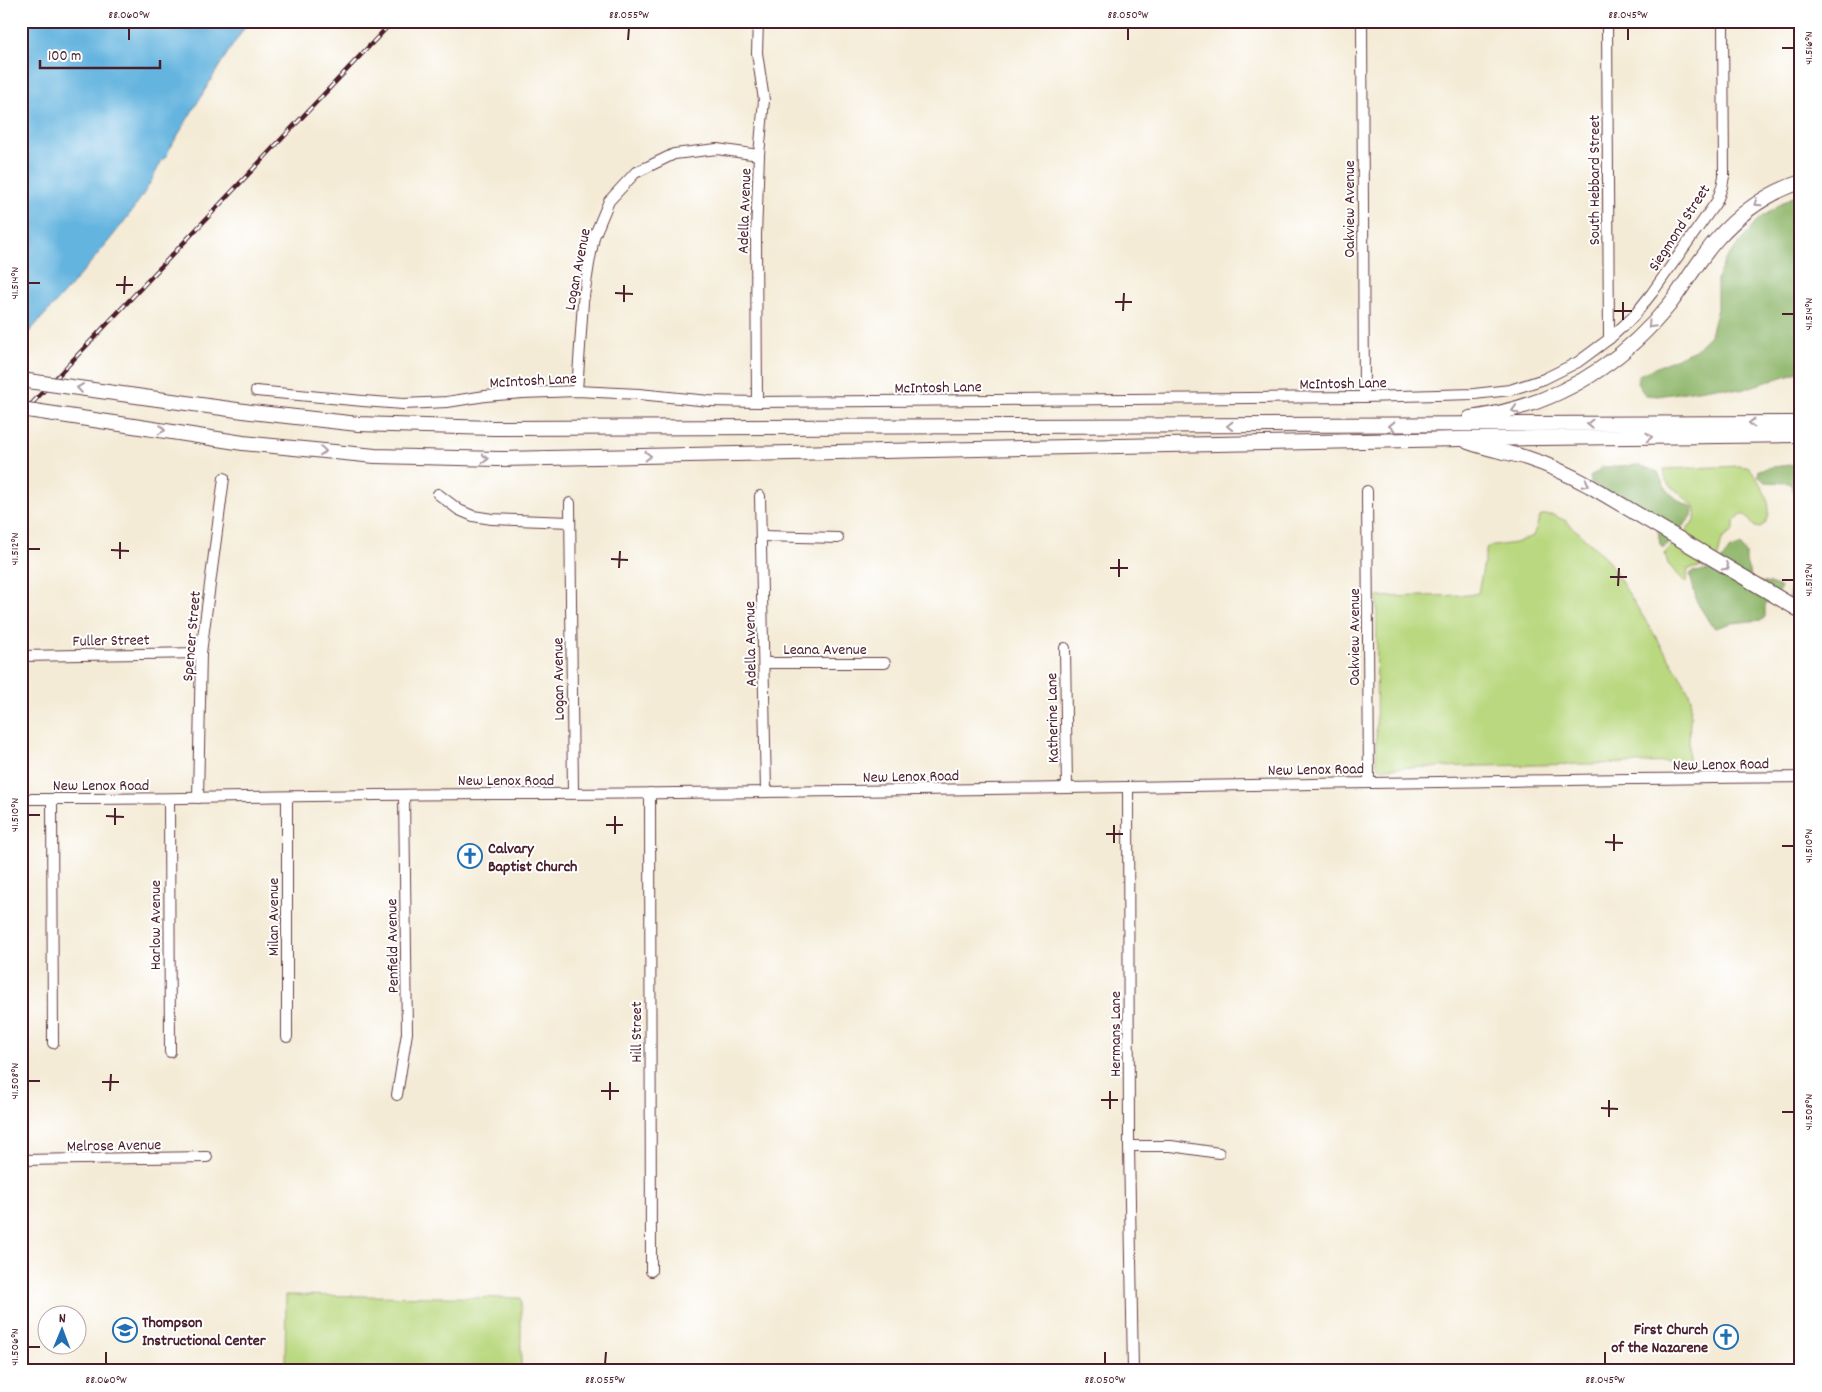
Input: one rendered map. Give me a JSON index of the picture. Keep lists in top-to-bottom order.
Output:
{
  "streets": {
    "street": [
      "South Hebbard Street",
      "Oakview Avenue",
      "Adella Avenue",
      "Siegmond Street",
      "Logan Avenue",
      "McIntosh Lane",
      "Spencer Street",
      "Fuller Street",
      "Leana Avenue",
      "Katherine Lane",
      "New Lenox Road",
      "Milan Avenue",
      "Harlow Avenue",
      "Penfield Avenue",
      "Hill Street",
      "Hermans Lane",
      "Melrose Avenue"
    ]
  },
  "crossings": [
    ["South Hebbard Street", "Siegmond Street"],
    ["South Hebbard Street", "McIntosh Lane"],
    ["Oakview Avenue", "McIntosh Lane"],
    ["Oakview Avenue", "New Lenox Road"],
    ["Adella Avenue", "Logan Avenue"],
    ["Adella Avenue", "McIntosh Lane"],
    ["Adella Avenue", "Leana Avenue"],
    ["Adella Avenue", "New Lenox Road"],
    ["Siegmond Street", "McIntosh Lane"],
    ["Logan Avenue", "McIntosh Lane"],
    ["Logan Avenue", "New Lenox Road"],
    ["Spencer Street", "Fuller Street"],
    ["Spencer Street", "New Lenox Road"],
    ["Katherine Lane", "New Lenox Road"],
    ["New Lenox Road", "Milan Avenue"],
    ["New Lenox Road", "Harlow Avenue"],
    ["New Lenox Road", "Penfield Avenue"],
    ["New Lenox Road", "Hill Street"],
    ["New Lenox Road", "Hermans Lane"]
  ],
  "places": {
    "church": ["Calvary Baptist Church", "First Church of the Nazarene"],
    "school or university": ["Thompson Instructional Center"]
  },
  "scale_bar": "100 m",
  "north": "top",
  "coordinates": [
    "88.060°W",
    "88.055°W",
    "88.050°W",
    "88.045°W",
    "41.516°N",
    "41.514°N",
    "41.512°N",
    "41.510°N",
    "41.508°N",
    "41.506°N"
  ]
}
